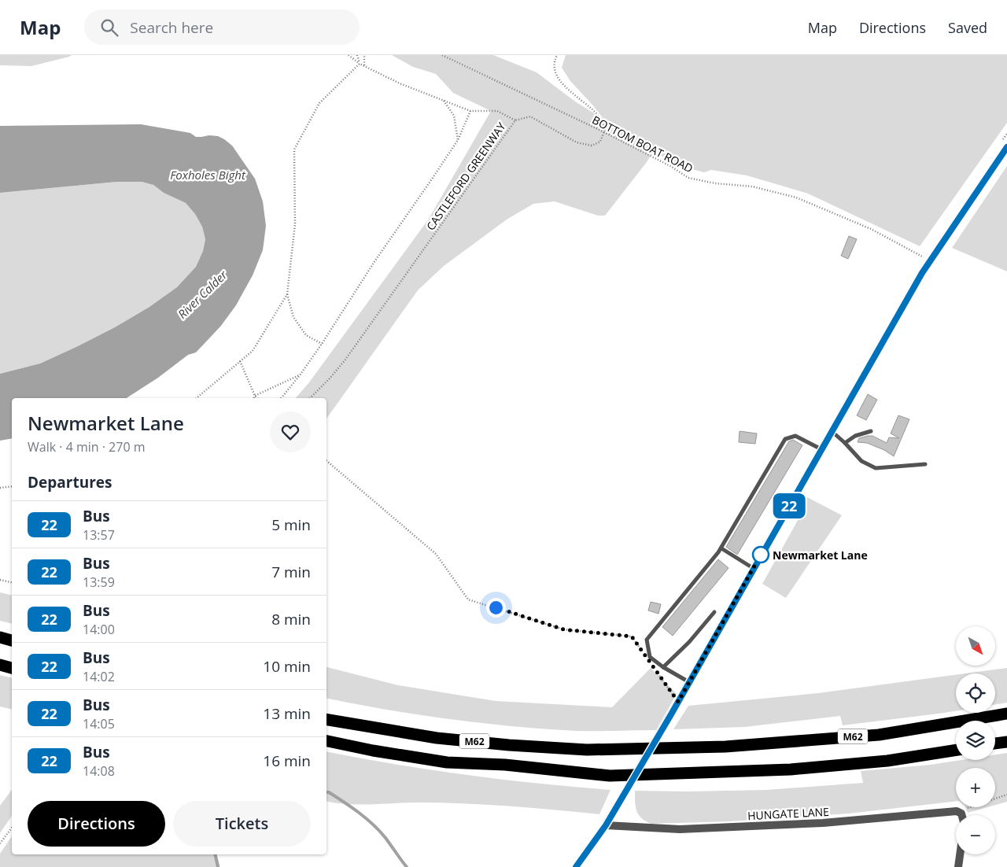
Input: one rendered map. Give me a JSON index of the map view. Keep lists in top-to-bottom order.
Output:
{
  "streets": {
    "highway": ["M62"],
    "street": ["HUNGATE LANE"],
    "path": ["BOTTOM BOAT ROAD", "CASTLEFORD GREENWAY"]
  },
  "crossings": [
    ["BOTTOM BOAT ROAD", "CASTLEFORD GREENWAY"]
  ],
  "water": ["Foxholes Bight", "River Calder"],
  "places": ["Newmarket Lane"],
  "lines": ["bus line 22"],
  "north": "bottom right",
  "page": {
    "header": "Map",
    "search": "Search here",
    "nav": ["Map", "Directions", "Saved"],
    "on_map": "22",
    "heading": [
      ["Newmarket Lane", "Walk · 4 min · 270 m"],
      "Departures"
    ],
    "list": [
      {
        "mark": "22",
        "name": "Bus",
        "note": "13:57",
        "value": "5 min"
      },
      {
        "mark": "22",
        "name": "Bus",
        "note": "13:59",
        "value": "7 min"
      },
      {
        "mark": "22",
        "name": "Bus",
        "note": "14:00",
        "value": "8 min"
      },
      {
        "mark": "22",
        "name": "Bus",
        "note": "14:02",
        "value": "10 min"
      },
      {
        "mark": "22",
        "name": "Bus",
        "note": "14:05",
        "value": "13 min"
      },
      {
        "mark": "22",
        "name": "Bus",
        "note": "14:08",
        "value": "16 min"
      }
    ],
    "map_buttons": ["+", "−"],
    "buttons": ["Directions", "Tickets"]
  }
}
